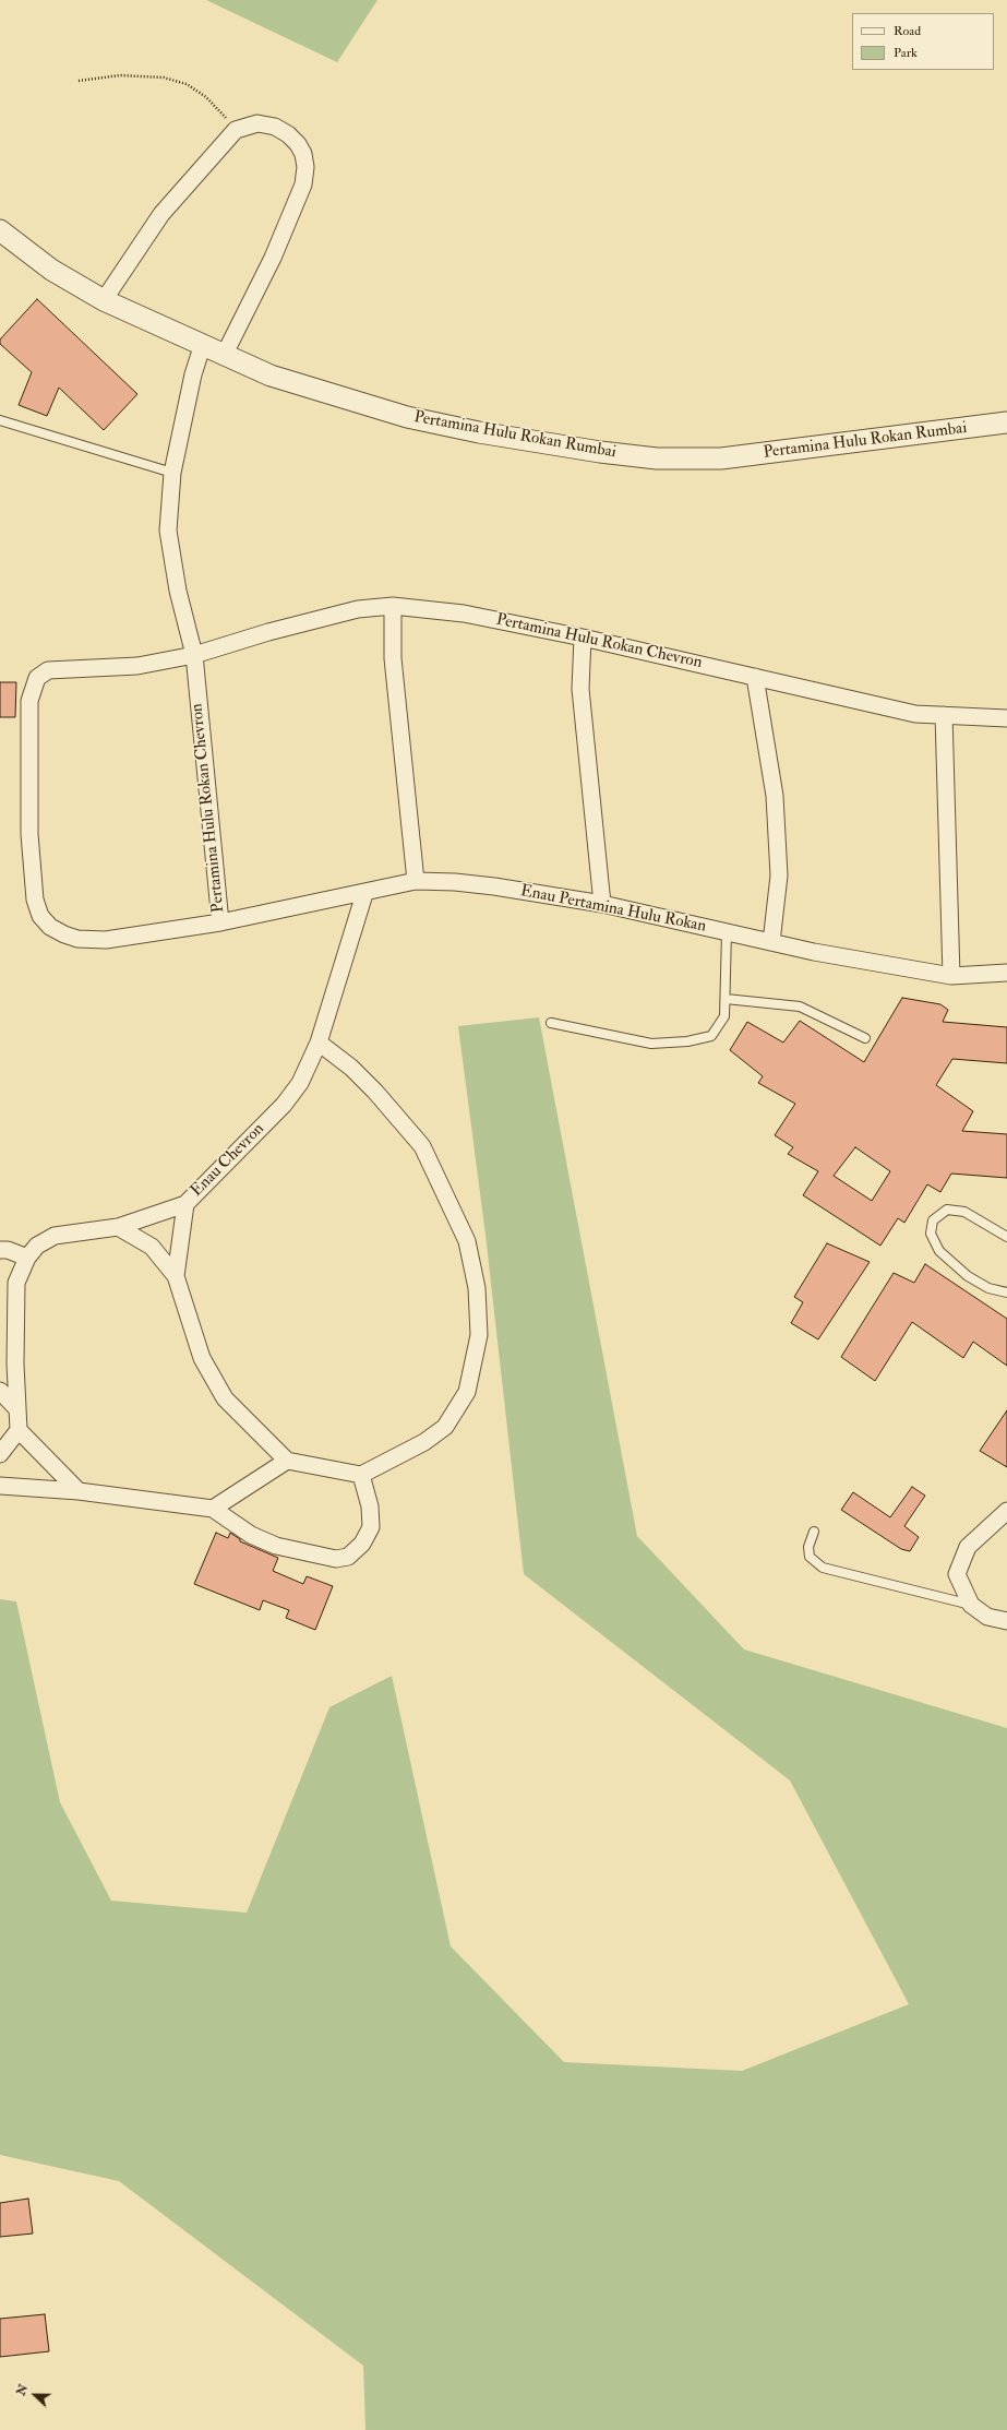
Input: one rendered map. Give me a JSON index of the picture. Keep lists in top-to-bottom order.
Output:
{
  "streets": {
    "street": [
      "Pertamina Hulu Rokan Rumbai",
      "Pertamina Hulu Rokan Chevron",
      "Enau Pertamina Hulu Rokan",
      "Enau Chevron"
    ]
  },
  "crossings": [
    ["Pertamina Hulu Rokan Rumbai", "Pertamina Hulu Rokan Chevron"],
    ["Pertamina Hulu Rokan Chevron", "Enau Pertamina Hulu Rokan"],
    ["Enau Pertamina Hulu Rokan", "Enau Chevron"]
  ],
  "legend": ["Road", "Park"],
  "north": "left"
}
